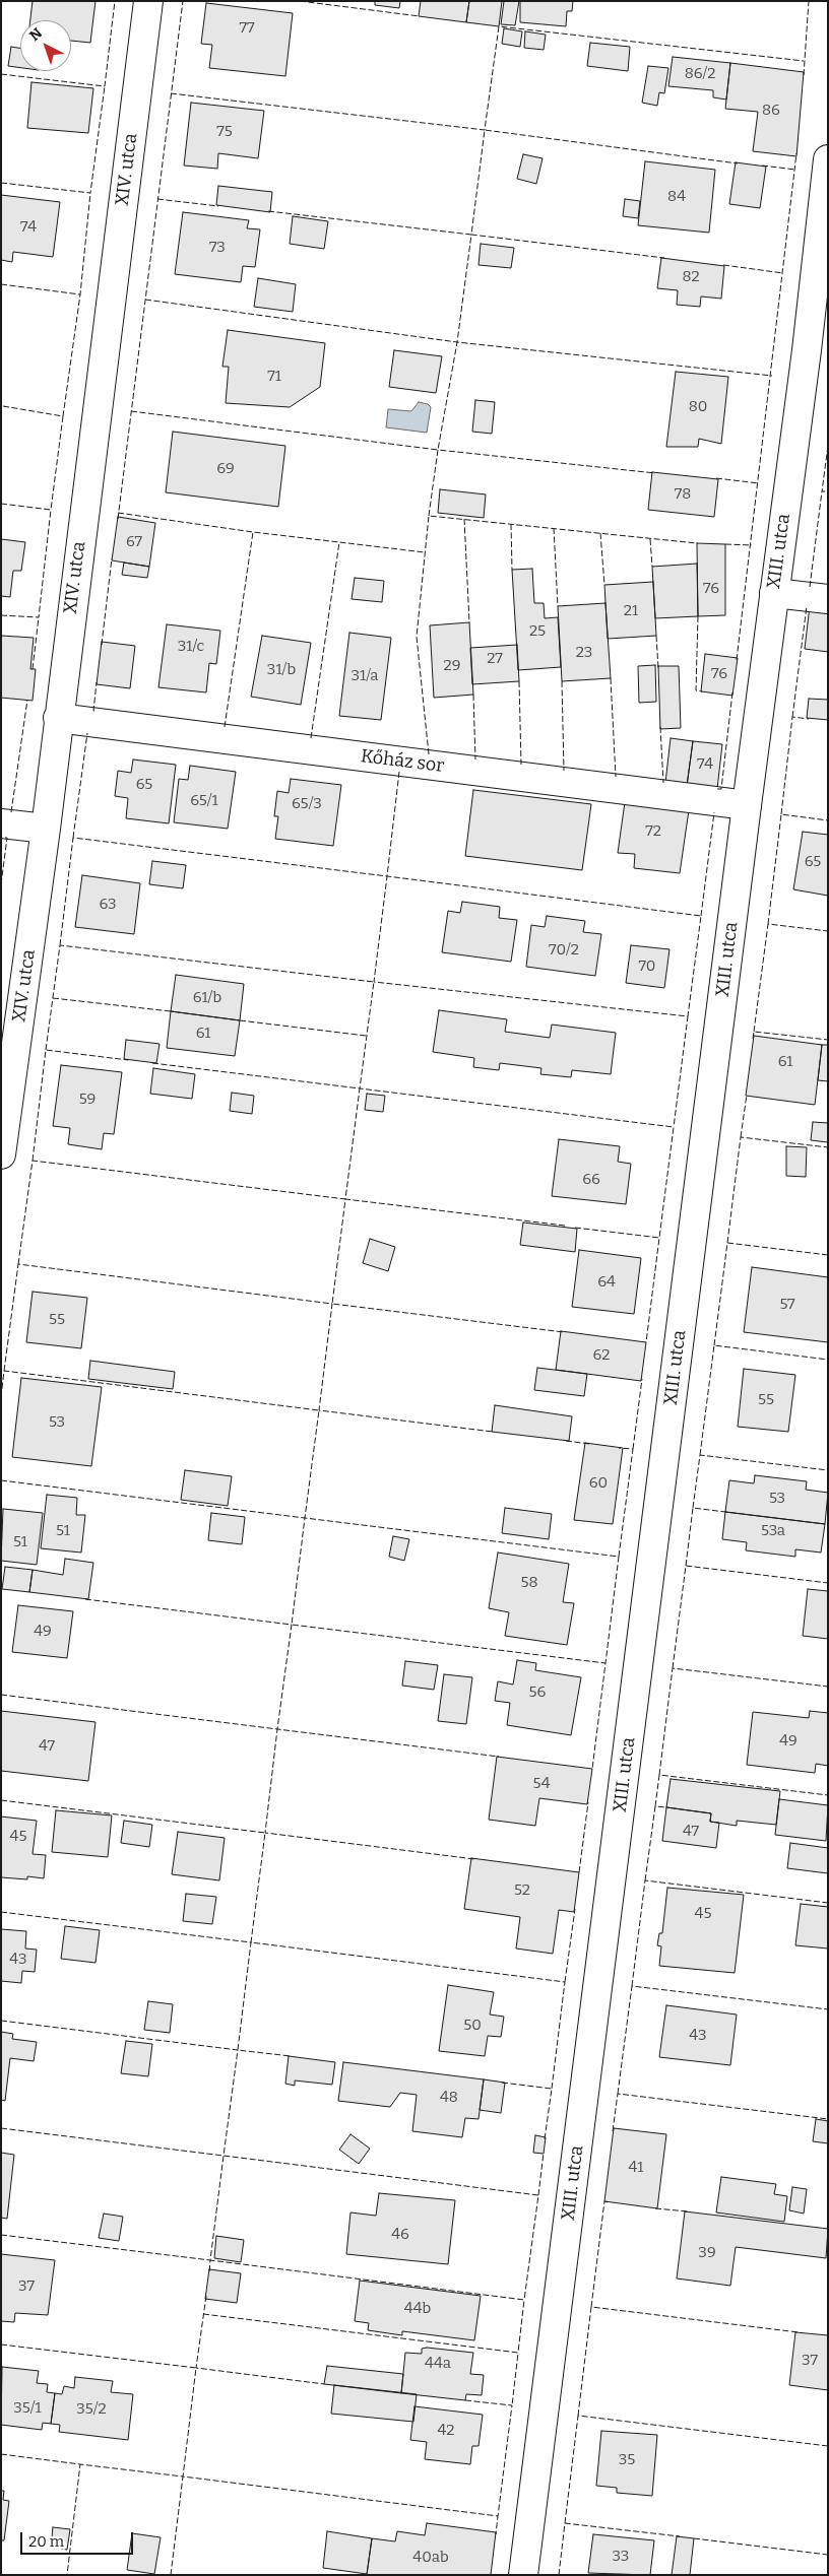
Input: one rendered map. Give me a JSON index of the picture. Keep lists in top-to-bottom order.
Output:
{
  "streets": {
    "street": ["XIV. utca", "XIII. utca", "Kőház sor"]
  },
  "crossings": [
    ["XIV. utca", "Kőház sor"],
    ["XIII. utca", "Kőház sor"]
  ],
  "house_numbers": [
    "77",
    "86/2",
    "86",
    "75",
    "84",
    "74",
    "73",
    "82",
    "71",
    "80",
    "69",
    "78",
    "67",
    "76",
    "21",
    "25",
    "31/c",
    "23",
    "27",
    "29",
    "31/b",
    "76",
    "31/a",
    "74",
    "65",
    "65/1",
    "65/3",
    "72",
    "65",
    "63",
    "70/2",
    "70",
    "61/b",
    "61",
    "61",
    "59",
    "66",
    "64",
    "57",
    "55",
    "62",
    "55",
    "53",
    "60",
    "53",
    "51",
    "53a",
    "51",
    "58",
    "49",
    "56",
    "49",
    "47",
    "54",
    "47",
    "45",
    "52",
    "45",
    "43",
    "50",
    "43",
    "48",
    "41",
    "46",
    "39",
    "37",
    "44b",
    "37",
    "44a",
    "35/1",
    "35/2",
    "42",
    "35",
    "33",
    "40ab"
  ],
  "scale_bar": "20 m",
  "north": "top left"
}
